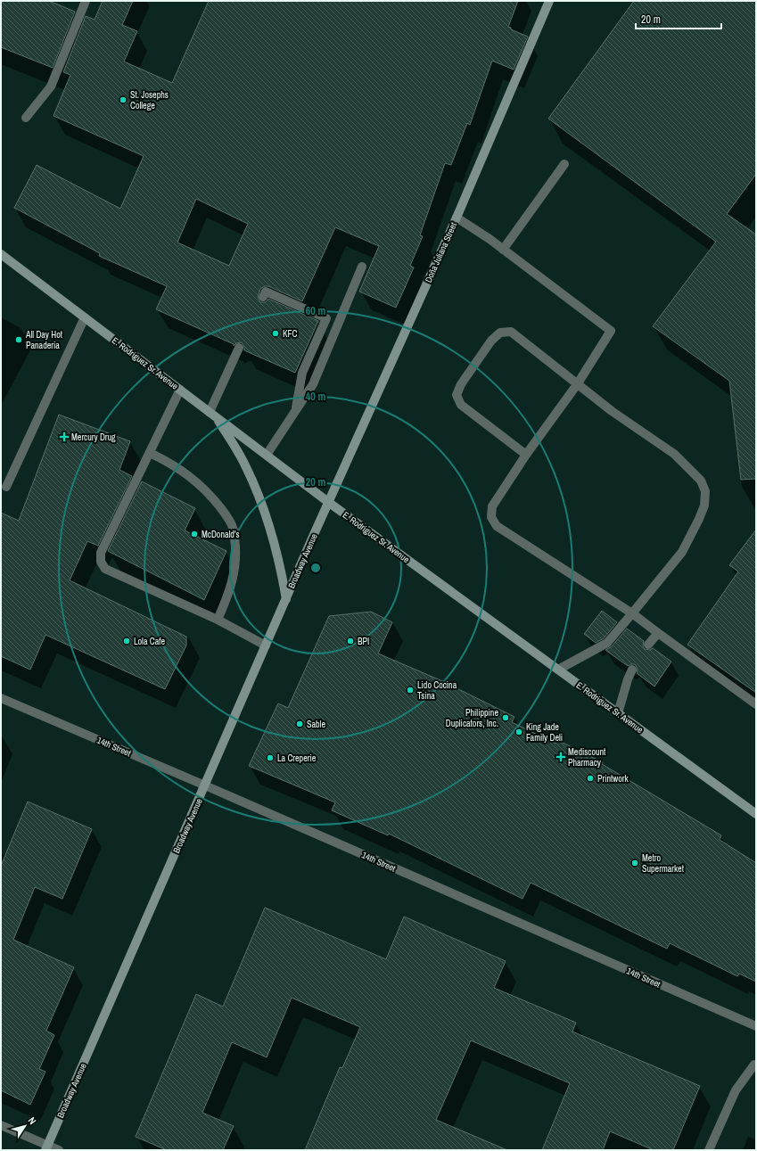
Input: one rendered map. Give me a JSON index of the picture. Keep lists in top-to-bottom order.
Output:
{
  "streets": {
    "street": [
      "Doña Juliana Street",
      "E. Rodriguez Sr. Avenue",
      "Broadway Avenue",
      "14th Street"
    ]
  },
  "crossings": [
    ["Doña Juliana Street", "E. Rodriguez Sr. Avenue"],
    ["Doña Juliana Street", "Broadway Avenue"],
    ["E. Rodriguez Sr. Avenue", "Broadway Avenue"],
    ["Broadway Avenue", "14th Street"]
  ],
  "places": {
    "other": [
      "St. Josephs College",
      "KFC",
      "All Day Hot Panaderia",
      "McDonald's",
      "Lola Cafe",
      "BPI",
      "Lido Cocina Tsina",
      "Philippine Duplicators, Inc.",
      "Sable",
      "King Jade Family Deli",
      "La Creperie",
      "Printwork",
      "Metro Supermarket"
    ],
    "health": ["Mercury Drug", "Mediscount Pharmacy"]
  },
  "scale_bar": "20 m",
  "north": "top right",
  "rings": ["60 m", "40 m", "20 m"]
}
